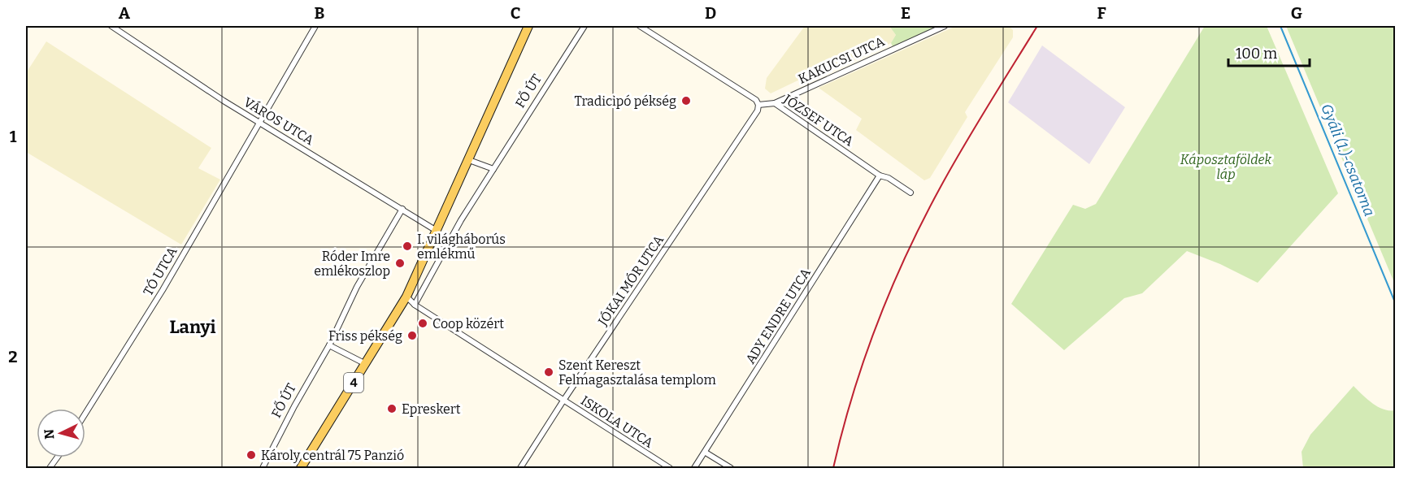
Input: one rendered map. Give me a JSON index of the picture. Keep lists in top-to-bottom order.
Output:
{
  "streets": {
    "main road": ["FŐ ÚT", "4"],
    "street": [
      "KAKUCSI UTCA",
      "JÓZSEF UTCA",
      "VÁROS UTCA",
      "TÓ UTCA",
      "JÓKAI MÓR UTCA",
      "ADY ENDRE UTCA",
      "ISKOLA UTCA"
    ]
  },
  "crossings": [
    ["KAKUCSI UTCA", "JÓZSEF UTCA"],
    ["FŐ ÚT", "VÁROS UTCA"],
    ["FŐ ÚT", "ISKOLA UTCA"],
    ["JÓZSEF UTCA", "JÓKAI MÓR UTCA"],
    ["JÓZSEF UTCA", "ADY ENDRE UTCA"],
    ["VÁROS UTCA", "TÓ UTCA"],
    ["JÓKAI MÓR UTCA", "ISKOLA UTCA"]
  ],
  "districts": ["Lanyi"],
  "water": ["Gyáli (1.)-csatorna"],
  "parks": ["Káposztaföldek láp"],
  "places": [
    "Tradicipó pékség",
    "I. világháborús emlékmű",
    "Róder Imre emlékoszlop",
    "Coop közért",
    "Friss pékség",
    "Szent Kereszt Felmagasztalása templom",
    "Epreskert",
    "Károly centrál 75 Panzió"
  ],
  "scale_bar": "100 m",
  "north": "left",
  "grid": {
    "columns": [
      "A",
      "B",
      "C",
      "D",
      "E",
      "F",
      "G"
    ],
    "rows": ["1", "2"]
  }
}
